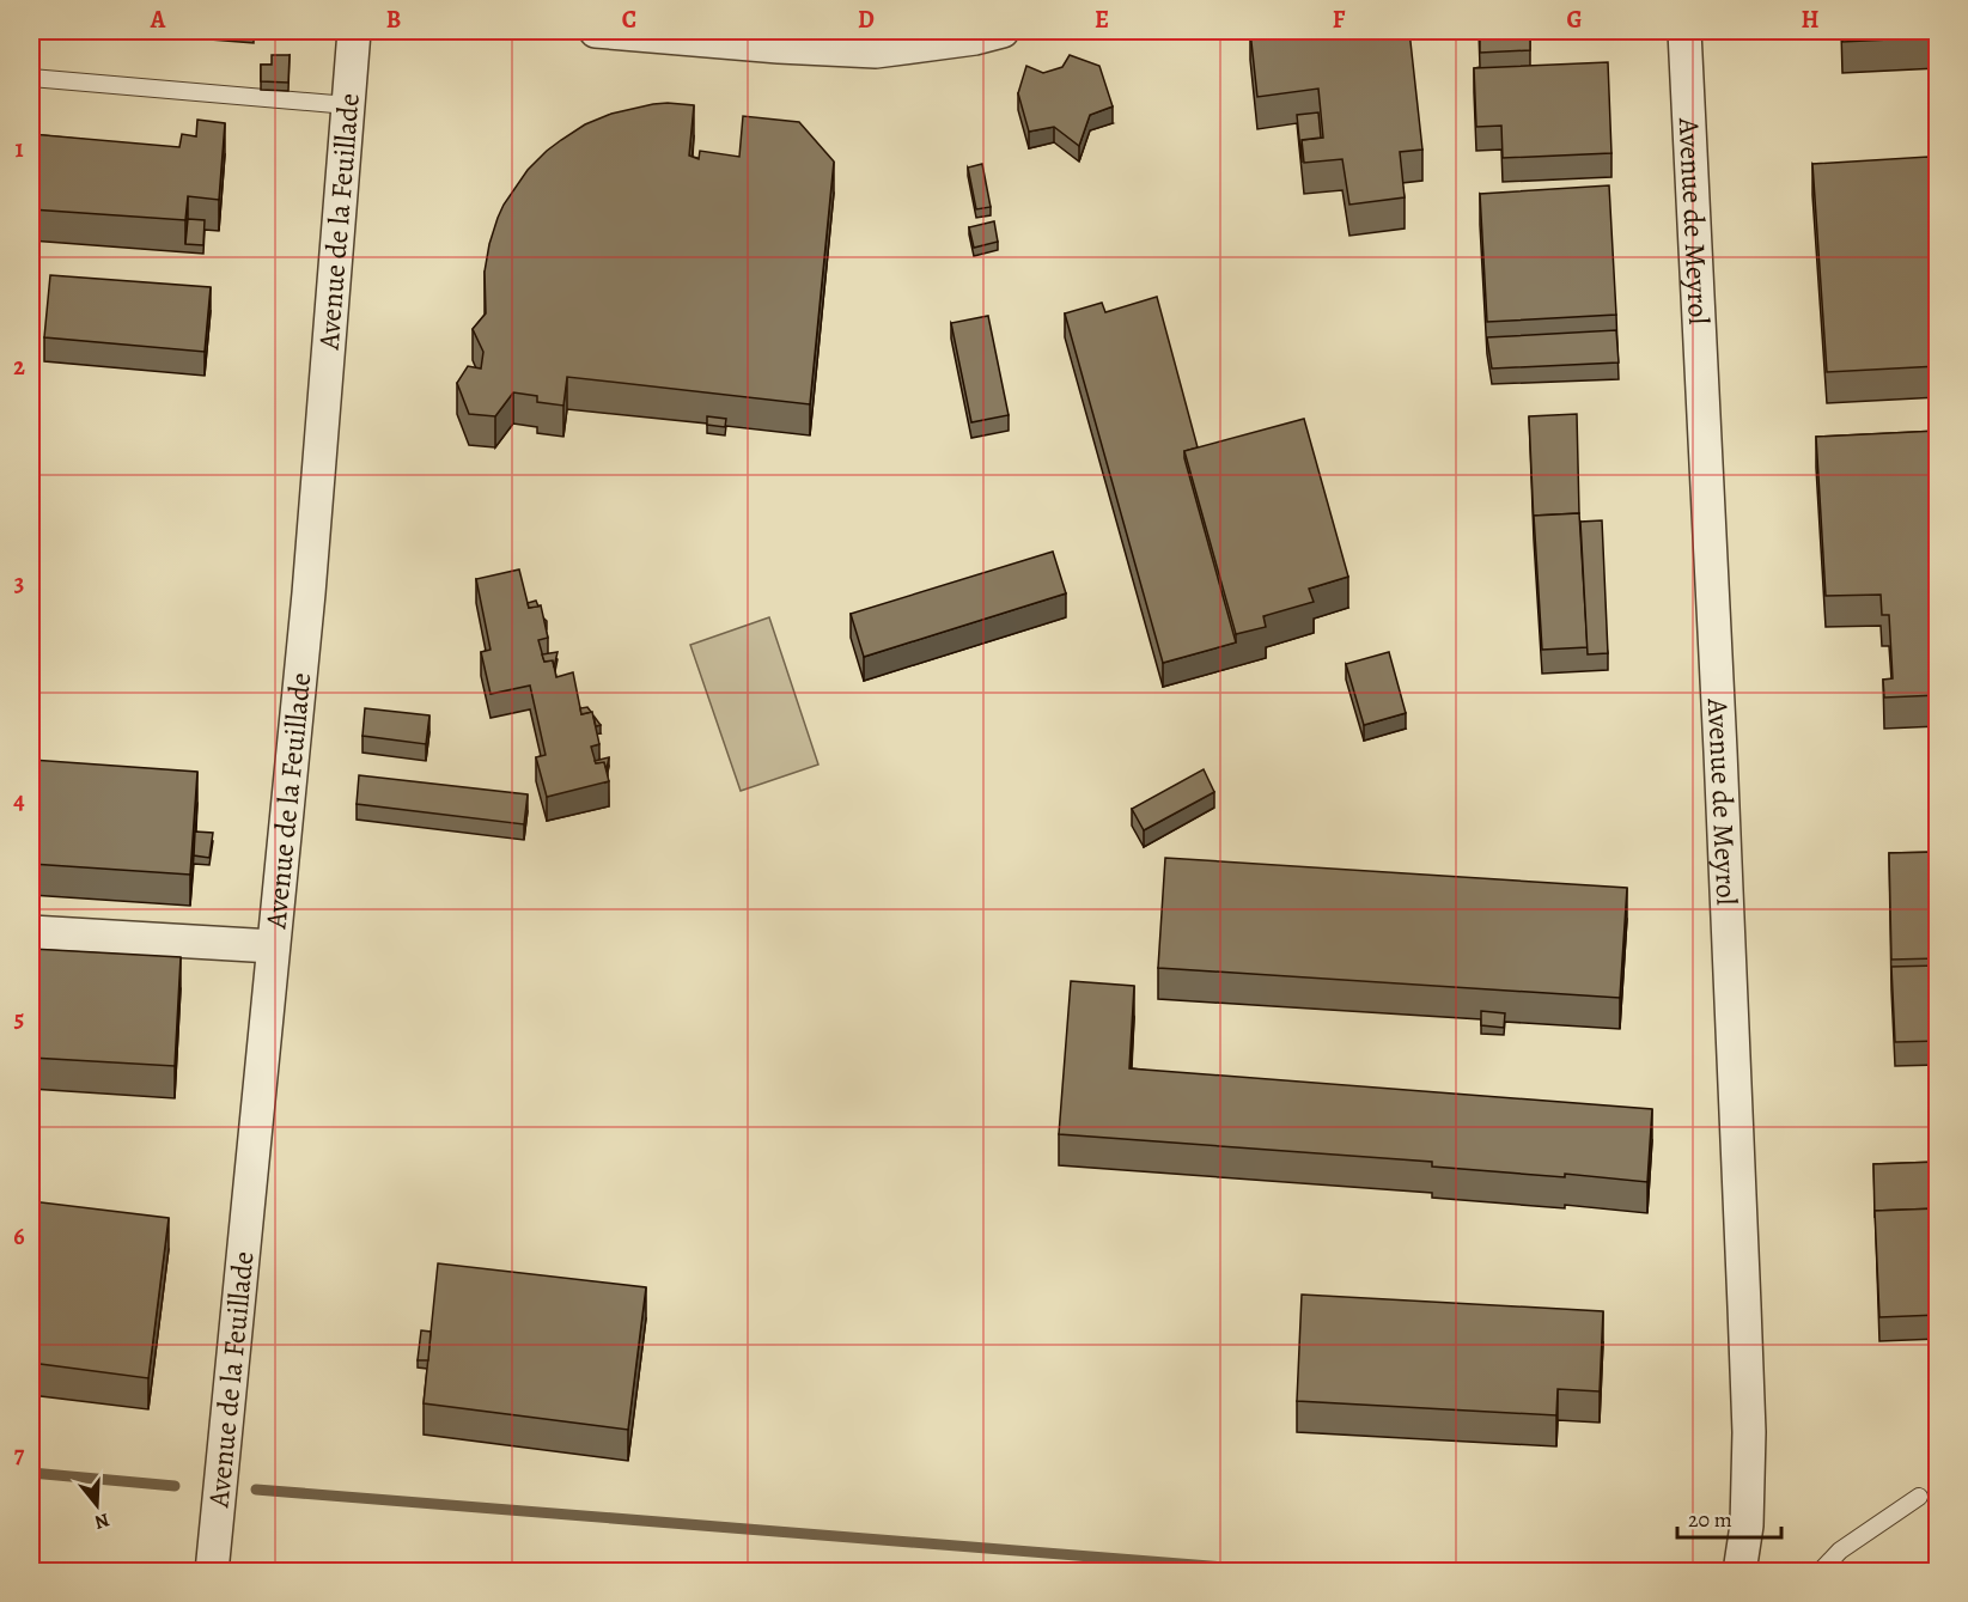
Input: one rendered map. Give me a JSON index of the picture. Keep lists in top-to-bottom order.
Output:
{
  "streets": {
    "street": ["Avenue de Meyrol", "Avenue de la Feuillade"]
  },
  "scale_bar": "20 m",
  "north": "bottom",
  "grid": {
    "columns": [
      "A",
      "B",
      "C",
      "D",
      "E",
      "F",
      "G",
      "H"
    ],
    "rows": [
      "1",
      "2",
      "3",
      "4",
      "5",
      "6",
      "7"
    ]
  }
}
